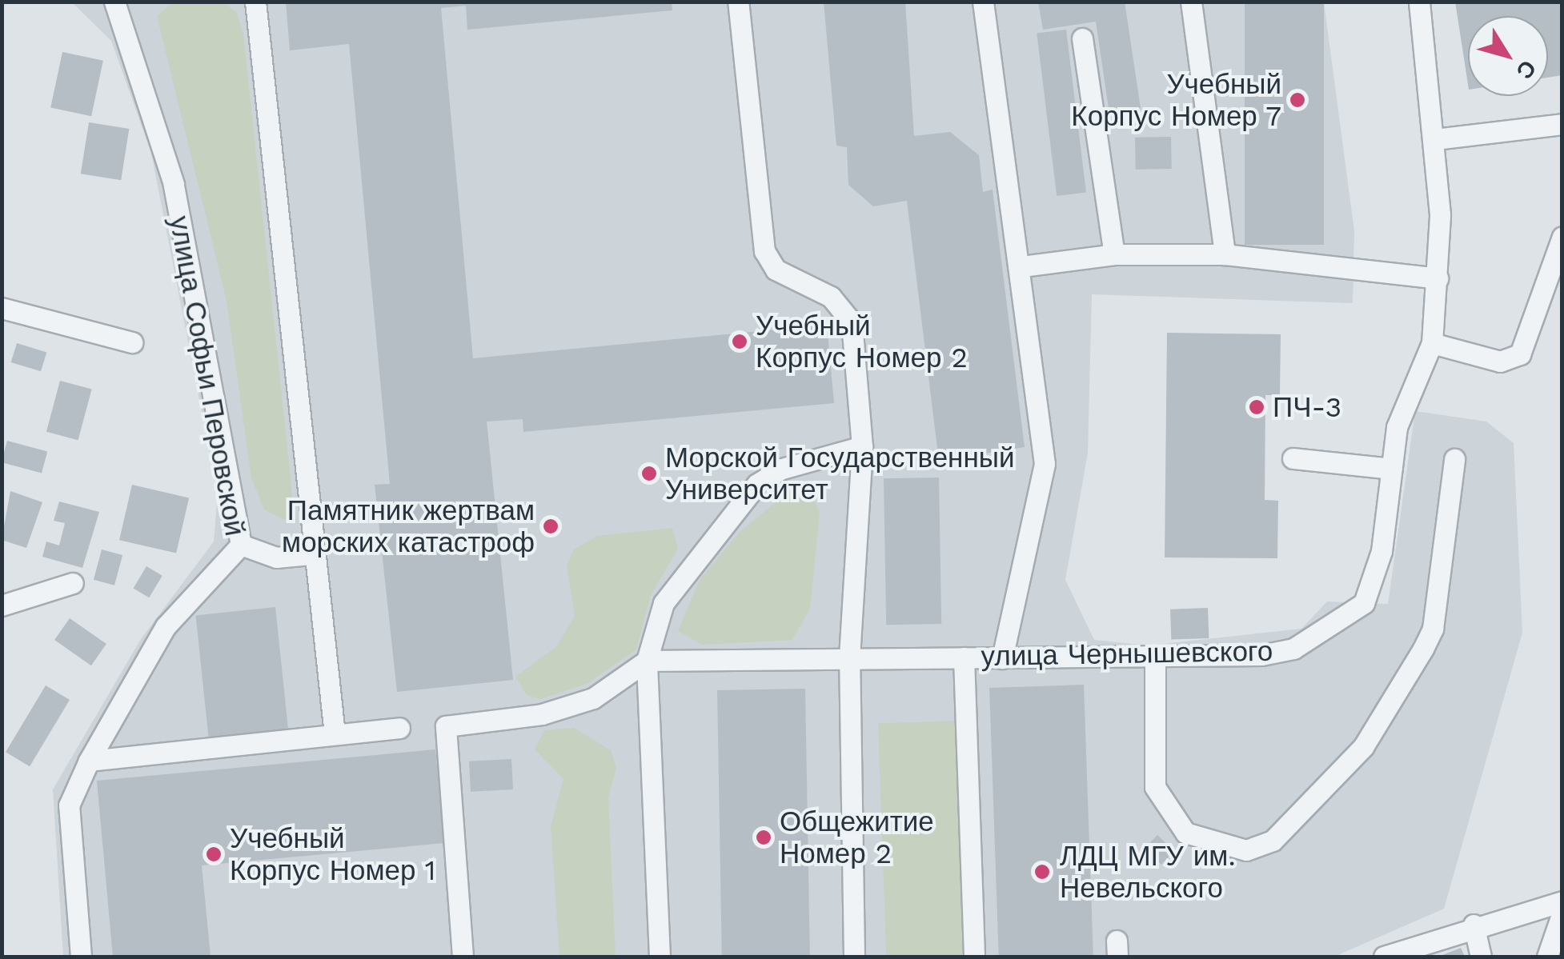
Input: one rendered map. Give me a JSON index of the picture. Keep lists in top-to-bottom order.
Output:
{
  "streets": {
    "lane": ["улица Софьи Перовской", "улица Чернышевского"]
  },
  "places": [
    "Учебный Корпус Номер 7",
    "Учебный Корпус Номер 2",
    "ПЧ-3",
    "Морской Государственный Университет",
    "Памятник жертвам морских катастроф",
    "Общежитие Номер 2",
    "Учебный Корпус Номер 1",
    "ЛДЦ МГУ им. Невельского"
  ],
  "north": "bottom right"
}
